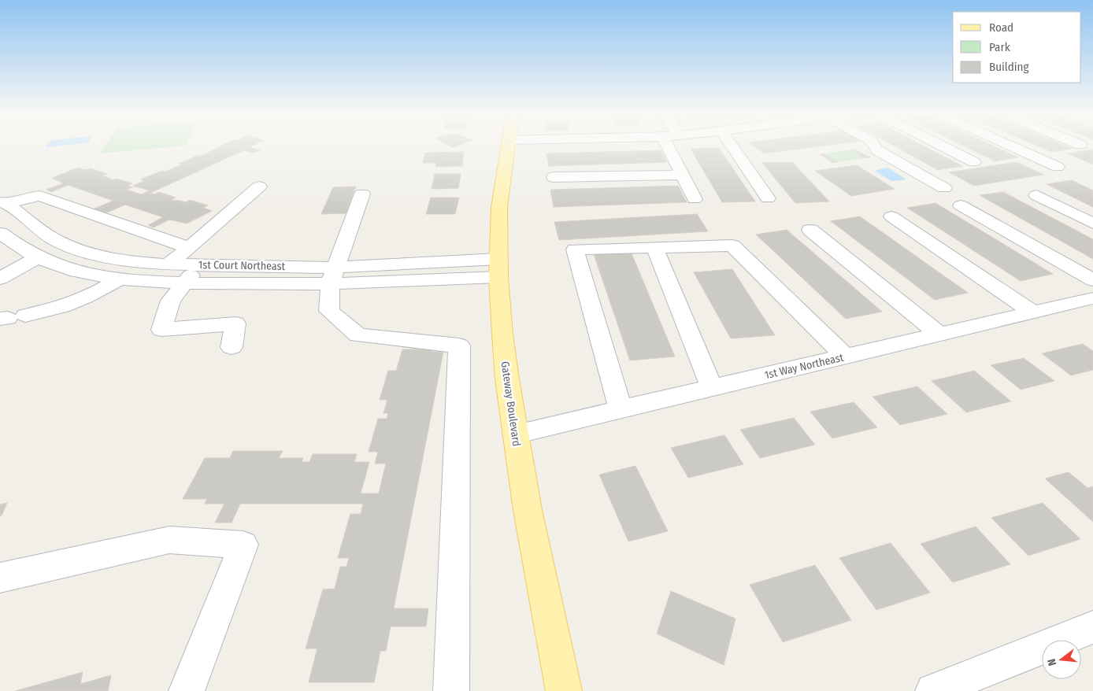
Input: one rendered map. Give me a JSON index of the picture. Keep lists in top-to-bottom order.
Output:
{
  "streets": {
    "main road": ["Gateway Boulevard"],
    "street": ["1st Court Northeast", "1st Way Northeast"]
  },
  "crossings": [
    ["1st Court Northeast", "Gateway Boulevard"],
    ["1st Way Northeast", "Gateway Boulevard"]
  ],
  "legend": ["Road", "Park", "Building"],
  "north": "left"
}
